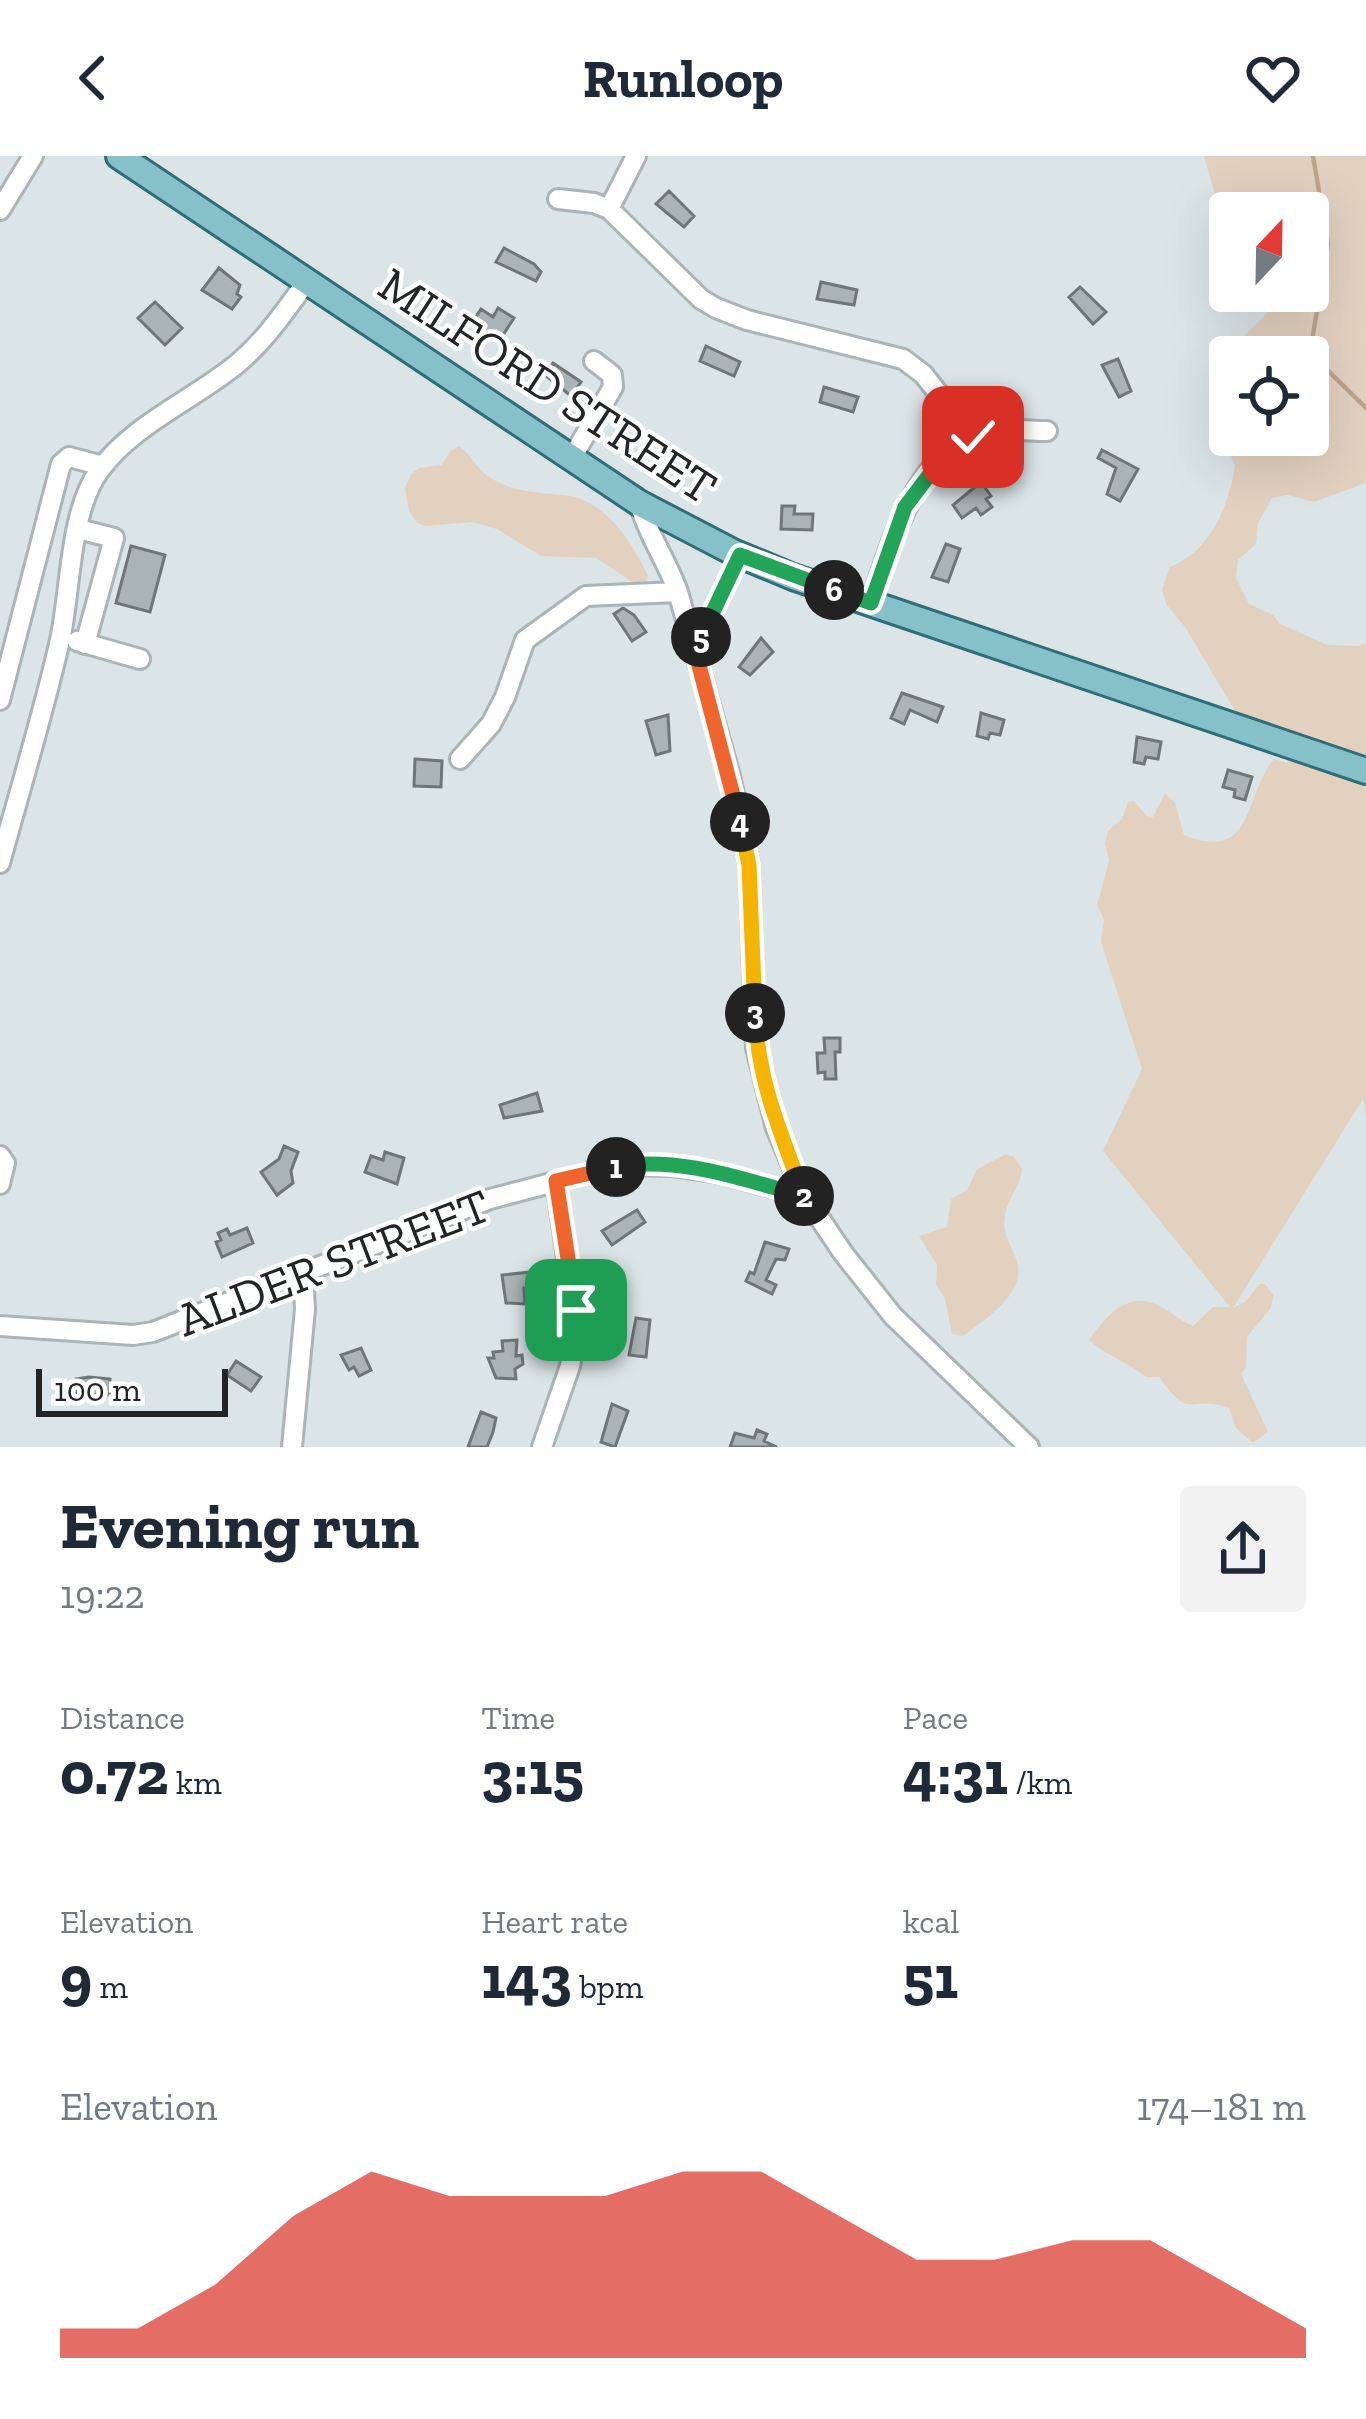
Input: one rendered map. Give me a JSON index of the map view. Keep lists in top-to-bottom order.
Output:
{
  "streets": {
    "main road": ["MILFORD STREET"],
    "street": ["ALDER STREET"]
  },
  "scale_bar": "100 m",
  "north": "top",
  "page": {
    "header": "Runloop",
    "pins": [
      "6",
      "5",
      "4",
      "3",
      "1",
      "2"
    ],
    "scale": "100 m",
    "heading": ["Evening run", "19:22"],
    "stats": [
      ["Distance", "0.72 km"],
      ["Time", "3:15"],
      ["Pace", "4:31 /km"],
      ["Elevation", "9 m"],
      ["Heart rate", "143 bpm"],
      ["kcal", "51"]
    ],
    "chart": ["Elevation", "174–181 m"]
  }
}
